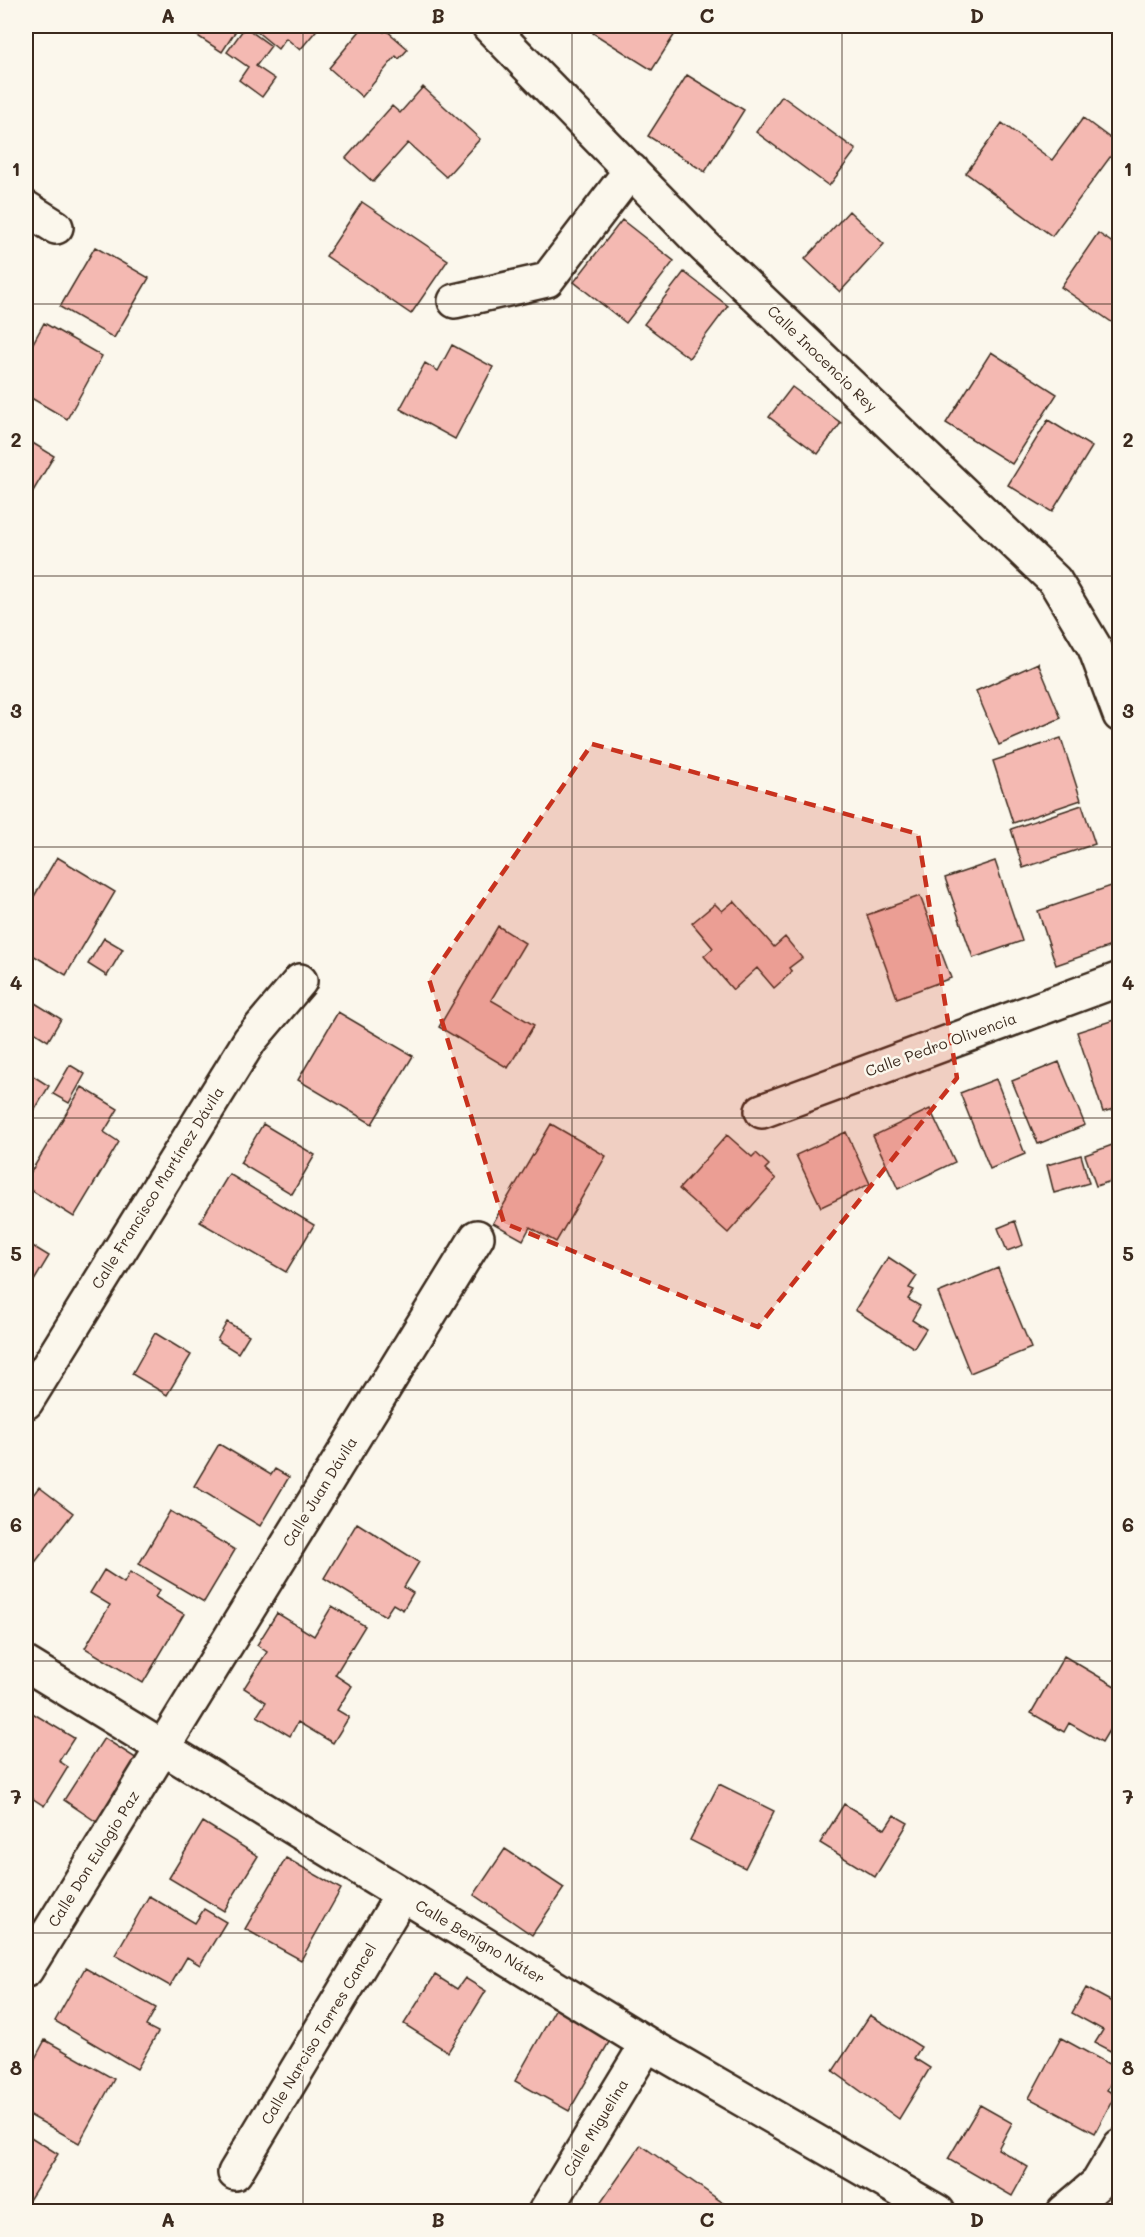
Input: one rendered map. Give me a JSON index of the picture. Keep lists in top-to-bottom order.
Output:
{
  "streets": {
    "street": [
      "Calle Inocencio Rey",
      "Calle Pedro Olivencia",
      "Calle Francisco Martínez Dávila",
      "Calle Juan Dávila",
      "Calle Don Eulogio Paz",
      "Calle Benigno Náter",
      "Calle Narciso Torres Cancel",
      "Calle Miguelina"
    ]
  },
  "crossings": [
    ["Calle Juan Dávila", "Calle Don Eulogio Paz"],
    ["Calle Juan Dávila", "Calle Benigno Náter"],
    ["Calle Don Eulogio Paz", "Calle Benigno Náter"],
    ["Calle Benigno Náter", "Calle Narciso Torres Cancel"],
    ["Calle Benigno Náter", "Calle Miguelina"]
  ],
  "grid": {
    "columns": [
      "A",
      "B",
      "C",
      "D"
    ],
    "rows": [
      "1",
      "2",
      "3",
      "4",
      "5",
      "6",
      "7",
      "8"
    ]
  }
}
